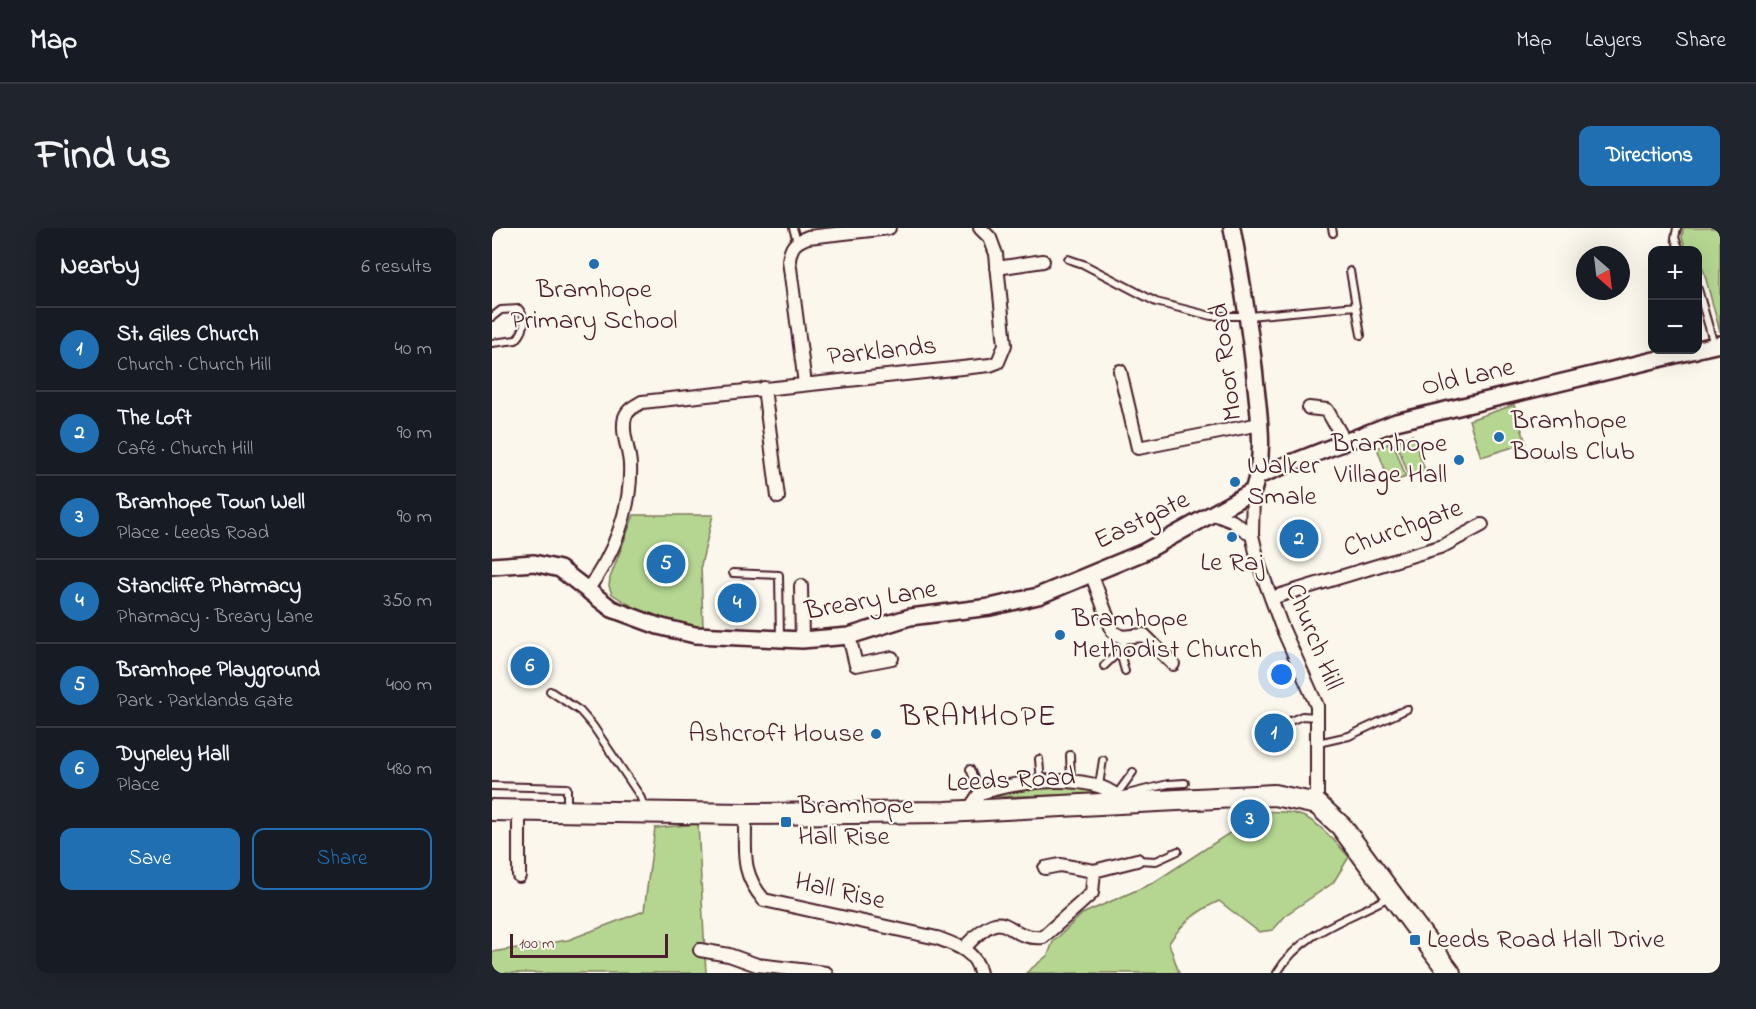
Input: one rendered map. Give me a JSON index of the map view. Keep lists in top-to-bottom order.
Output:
{
  "streets": {
    "highway": ["Leeds Road"],
    "street": [
      "Parklands",
      "Moor Road",
      "Old Lane",
      "Eastgate",
      "Churchgate",
      "Breary Lane",
      "Church Hill",
      "Hall Rise"
    ]
  },
  "crossings": [
    ["Moor Road", "Old Lane"],
    ["Moor Road", "Eastgate"],
    ["Moor Road", "Church Hill"],
    ["Eastgate", "Breary Lane"],
    ["Eastgate", "Church Hill"],
    ["Churchgate", "Church Hill"],
    ["Church Hill", "Leeds Road"],
    ["Leeds Road", "Hall Rise"]
  ],
  "districts": ["BRAMHOPE"],
  "places": {
    "other": [
      "Bramhope Primary School",
      "Bramhope Bowls Club",
      "Bramhope Village Hall",
      "Walker Smale",
      "Le Raj",
      "Bramhope Methodist Church",
      "Ashcroft House"
    ],
    "transit": ["Bramhope Hall Rise", "Leeds Road Hall Drive"]
  },
  "scale_bar": "100 m",
  "north": "bottom right",
  "page": {
    "header": "Map",
    "nav": ["Map", "Layers", "Share"],
    "title": "Find us",
    "buttons": [
      "Directions",
      ["Save", "Share"]
    ],
    "heading": ["Nearby", "6 results"],
    "map_buttons": ["+", "−"],
    "list": [
      {
        "mark": "1",
        "name": "St. Giles Church",
        "note": "Church · Church Hill",
        "value": "40 m"
      },
      {
        "mark": "2",
        "name": "The Loft",
        "note": "Café · Church Hill",
        "value": "90 m"
      },
      {
        "mark": "3",
        "name": "Bramhope Town Well",
        "note": "Place · Leeds Road",
        "value": "90 m"
      },
      {
        "mark": "4",
        "name": "Stancliffe Pharmacy",
        "note": "Pharmacy · Breary Lane",
        "value": "350 m"
      },
      {
        "mark": "5",
        "name": "Bramhope Playground",
        "note": "Park · Parklands Gate",
        "value": "400 m"
      },
      {
        "mark": "6",
        "name": "Dyneley Hall",
        "note": "Place",
        "value": "480 m"
      }
    ],
    "pins": [
      "2",
      "5",
      "4",
      "6",
      "1",
      "3"
    ],
    "scale": "100 m"
  }
}
